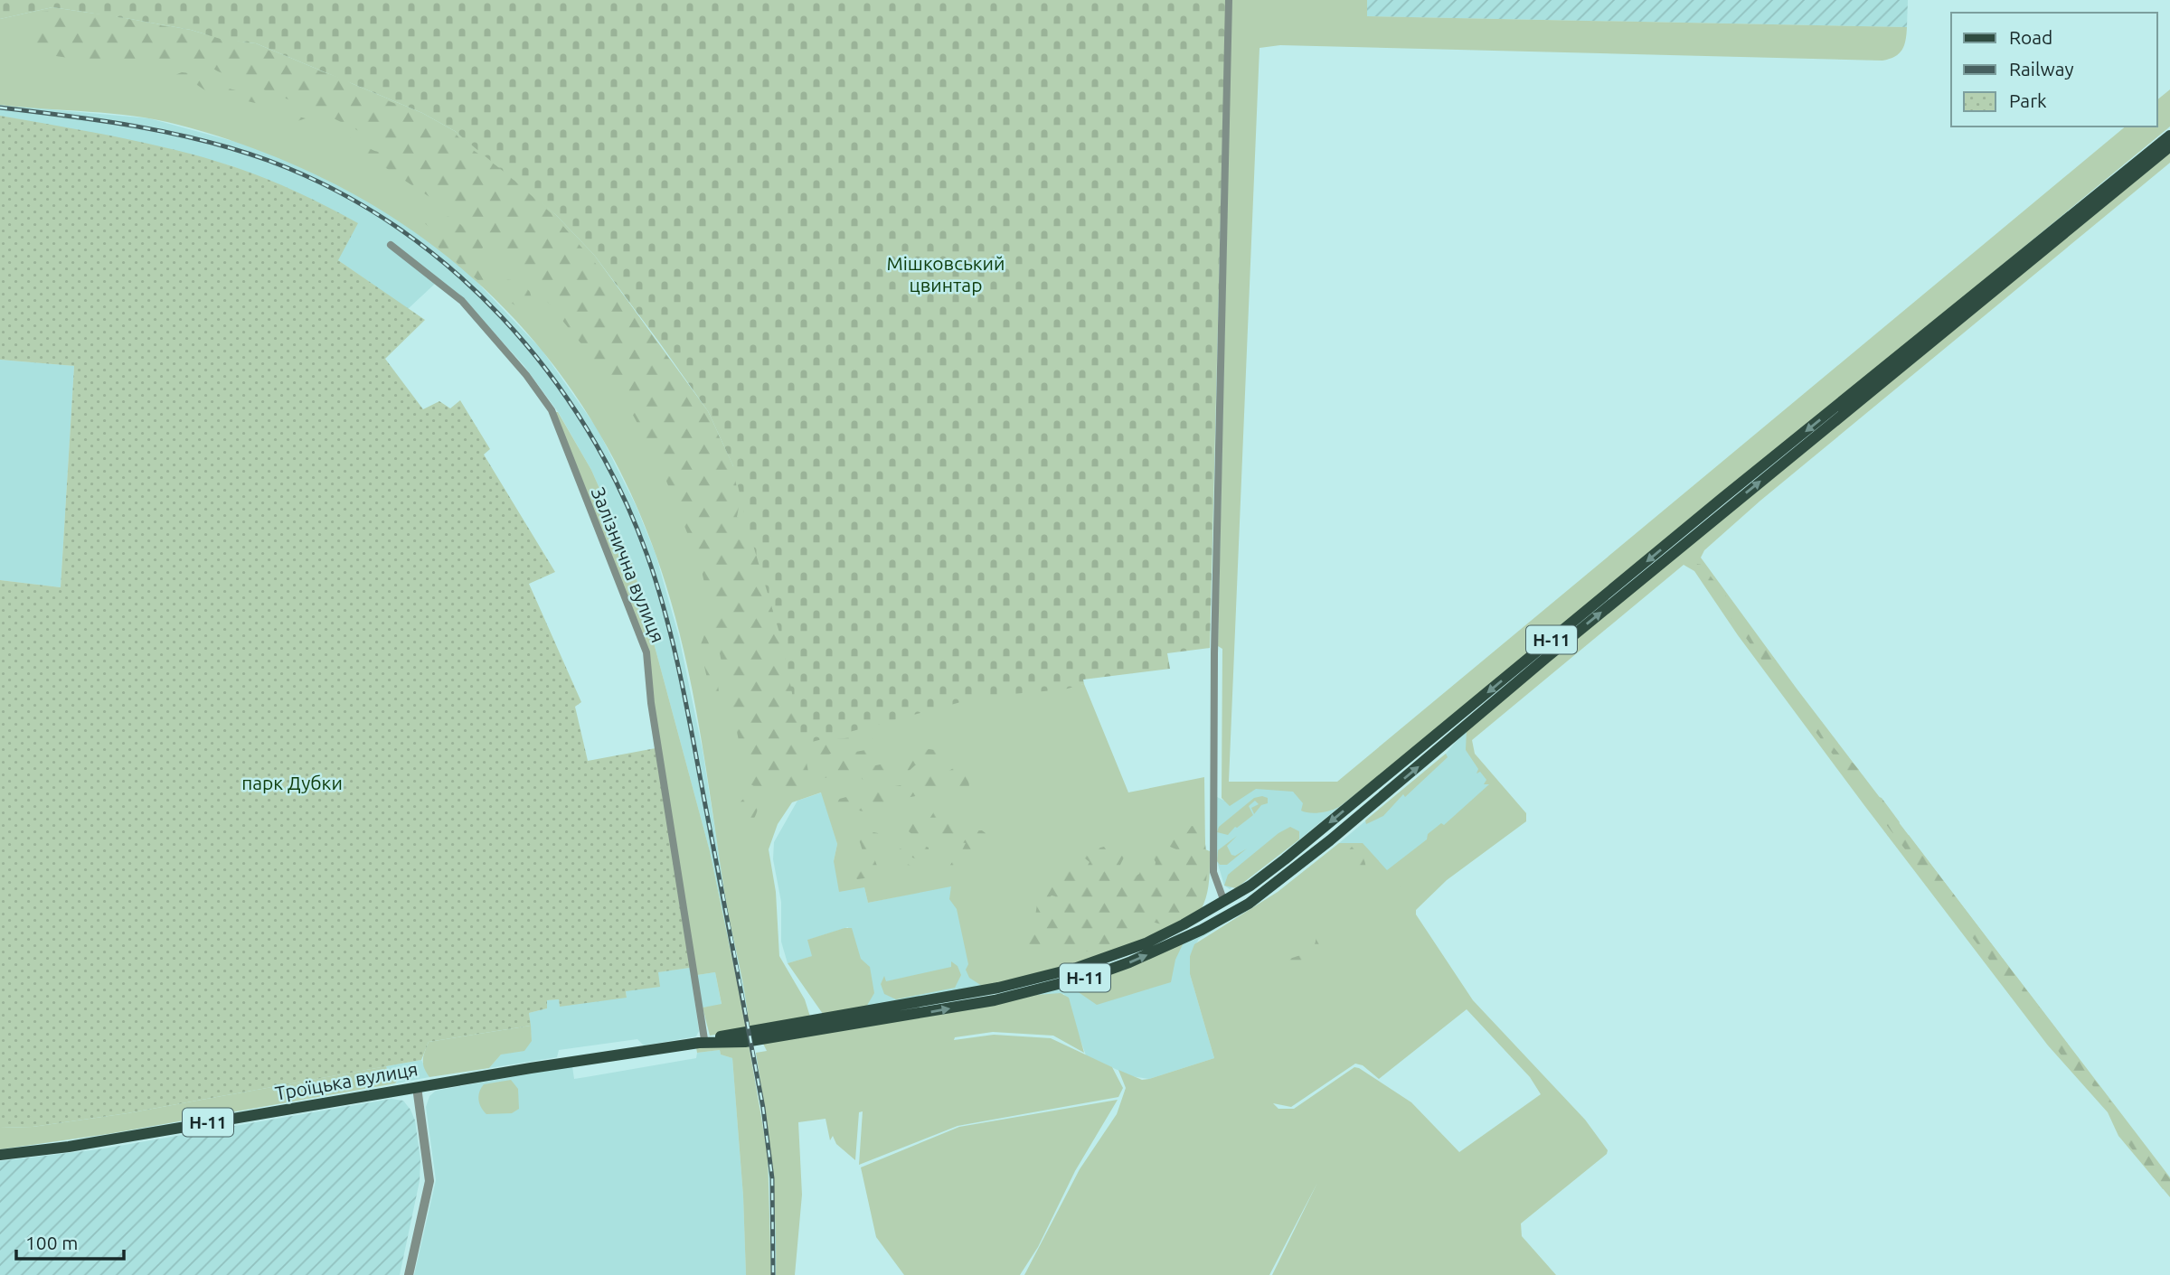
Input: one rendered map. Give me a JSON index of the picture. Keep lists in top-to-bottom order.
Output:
{
  "streets": {
    "main road": ["Н-11", "Троїцька вулиця"],
    "street": ["Залізнична вулиця"]
  },
  "crossings": [
    ["Залізнична вулиця", "Н-11"],
    ["Залізнична вулиця", "Троїцька вулиця"],
    ["Н-11", "Троїцька вулиця"]
  ],
  "parks": ["Мішковський цвинтар", "парк Дубки"],
  "legend": ["Road", "Railway", "Park"],
  "scale_bar": "100 m"
}
